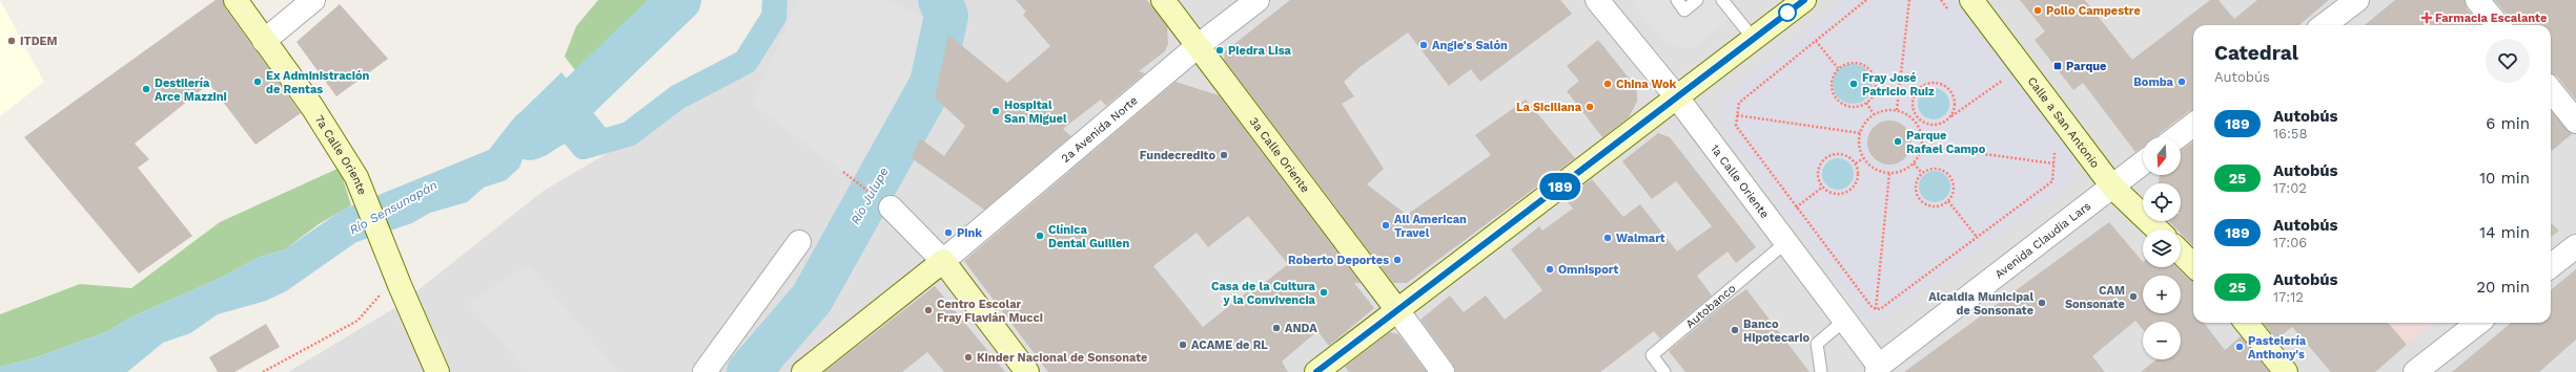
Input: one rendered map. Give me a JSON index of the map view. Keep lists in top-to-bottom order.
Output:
{
  "streets": {
    "main road": ["Calle a San Antonio", "7a Calle Oriente", "3a Calle Oriente"],
    "street": ["2a Avenida Norte", "1a Calle Oriente", "Avenida Claudia Lars"],
    "lane": ["Autobanco"]
  },
  "crossings": [
    ["Calle a San Antonio", "Avenida Claudia Lars"],
    ["2a Avenida Norte", "3a Calle Oriente"],
    ["1a Calle Oriente", "Avenida Claudia Lars"],
    ["1a Calle Oriente", "Autobanco"]
  ],
  "water": ["Río Julupe", "Río Sensunapán"],
  "places": {
    "other": [
      "Pollo Campestre",
      "ITDEM",
      "Angie's Salón",
      "Piedra Lisa",
      "Ex Administración de Rentas",
      "Bomba",
      "China Wok",
      "Fray José Patricio Ruiz",
      "Destilería Arce Mazzini",
      "La Siciliana",
      "Hospital San Miguel",
      "Parque Rafael Campo",
      "Fundecredito",
      "All American Travel",
      "Pink",
      "Clínica Dental Guillen",
      "Walmart",
      "Roberto Deportes",
      "Omnisport",
      "Casa de la Cultura y la Convivencia",
      "CAM Sonsonate",
      "Alcaldia Municipal de Sonsonate",
      "Centro Escolar Fray Flavián Mucci",
      "ANDA",
      "Banco Hipotecario",
      "ACAME de RL",
      "Pastelería Anthony's",
      "Kinder Nacional de Sonsonate"
    ],
    "health": ["Farmacia Escalante"],
    "transit": ["Parque"]
  },
  "lines": ["bus line 189"],
  "north": "bottom",
  "page": {
    "on_map": "189",
    "heading": ["Catedral", "Autobús"],
    "list": [
      {
        "mark": "189",
        "name": "Autobús",
        "note": "16:58",
        "value": "6 min"
      },
      {
        "mark": "25",
        "name": "Autobús",
        "note": "17:02",
        "value": "10 min"
      },
      {
        "mark": "189",
        "name": "Autobús",
        "note": "17:06",
        "value": "14 min"
      },
      {
        "mark": "25",
        "name": "Autobús",
        "note": "17:12",
        "value": "20 min"
      }
    ],
    "map_buttons": ["+", "−"]
  }
}
